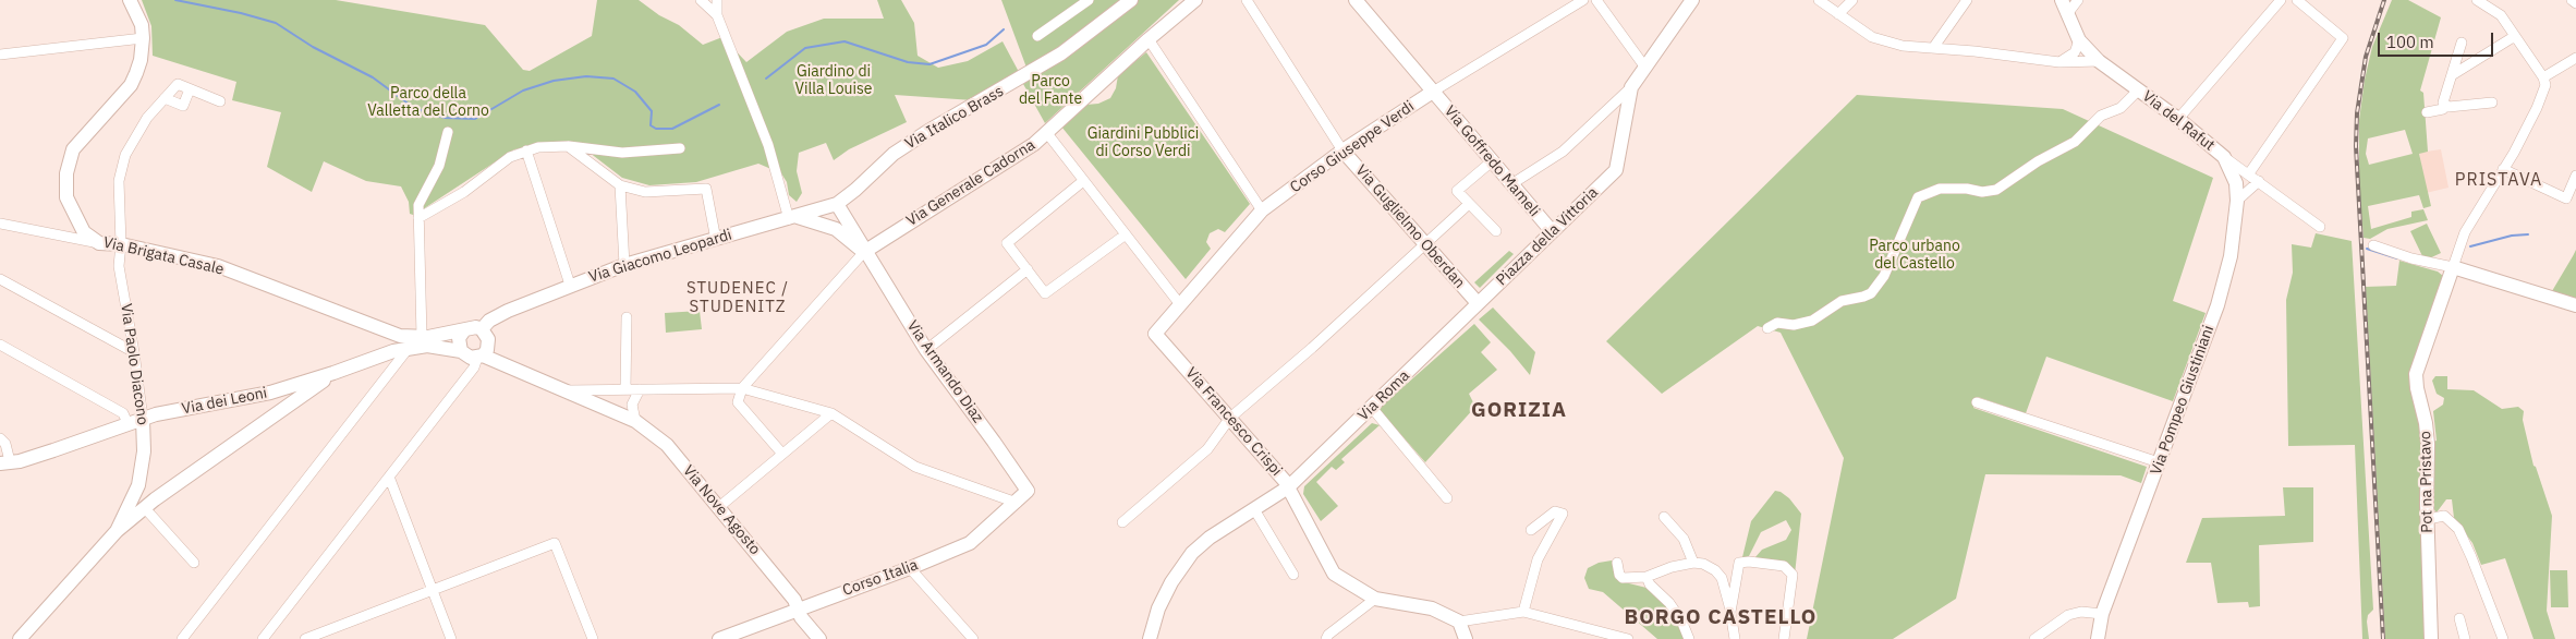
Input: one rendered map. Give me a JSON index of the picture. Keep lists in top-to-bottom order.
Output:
{
  "streets": {
    "main road": [
      "Via Italico Brass",
      "Via del Rafut",
      "Corso Giuseppe Verdi",
      "Via Goffredo Mameli",
      "Via Generale Cadorna",
      "Via Guglielmo Oberdan",
      "Piazza della Vittoria",
      "Via Brigata Casale",
      "Via Giacomo Leopardi",
      "Via Paolo Diacono",
      "Via Armando Diaz",
      "Via Roma",
      "Via Pompeo Giustiniani",
      "Via dei Leoni",
      "Via Francesco Crispi",
      "Pot na Pristavo",
      "Via Nove Agosto",
      "Corso Italia"
    ]
  },
  "crossings": [
    ["Via Italico Brass", "Via Giacomo Leopardi"],
    ["Via Italico Brass", "Via Armando Diaz"],
    ["Via del Rafut", "Via Pompeo Giustiniani"],
    ["Corso Giuseppe Verdi", "Via Goffredo Mameli"],
    ["Corso Giuseppe Verdi", "Via Guglielmo Oberdan"],
    ["Corso Giuseppe Verdi", "Via Francesco Crispi"],
    ["Via Goffredo Mameli", "Piazza della Vittoria"],
    ["Via Generale Cadorna", "Via Armando Diaz"],
    ["Via Guglielmo Oberdan", "Piazza della Vittoria"],
    ["Via Guglielmo Oberdan", "Via Roma"],
    ["Piazza della Vittoria", "Via Roma"],
    ["Via Brigata Casale", "Via Giacomo Leopardi"],
    ["Via Brigata Casale", "Via Paolo Diacono"],
    ["Via Brigata Casale", "Via dei Leoni"],
    ["Via Brigata Casale", "Via Nove Agosto"],
    ["Via Giacomo Leopardi", "Via Armando Diaz"],
    ["Via Paolo Diacono", "Via dei Leoni"],
    ["Via Armando Diaz", "Corso Italia"],
    ["Via Roma", "Via Francesco Crispi"],
    ["Via Nove Agosto", "Corso Italia"]
  ],
  "districts": [
    "PRISTAVA",
    "STUDENEC / STUDENITZ",
    "GORIZIA",
    "BORGO CASTELLO"
  ],
  "parks": [
    "Giardino di Villa Louise",
    "Parco del Fante",
    "Parco della Valletta del Corno",
    "Giardini Pubblici di Corso Verdi",
    "Parco urbano del Castello"
  ],
  "scale_bar": "100 m"
}
